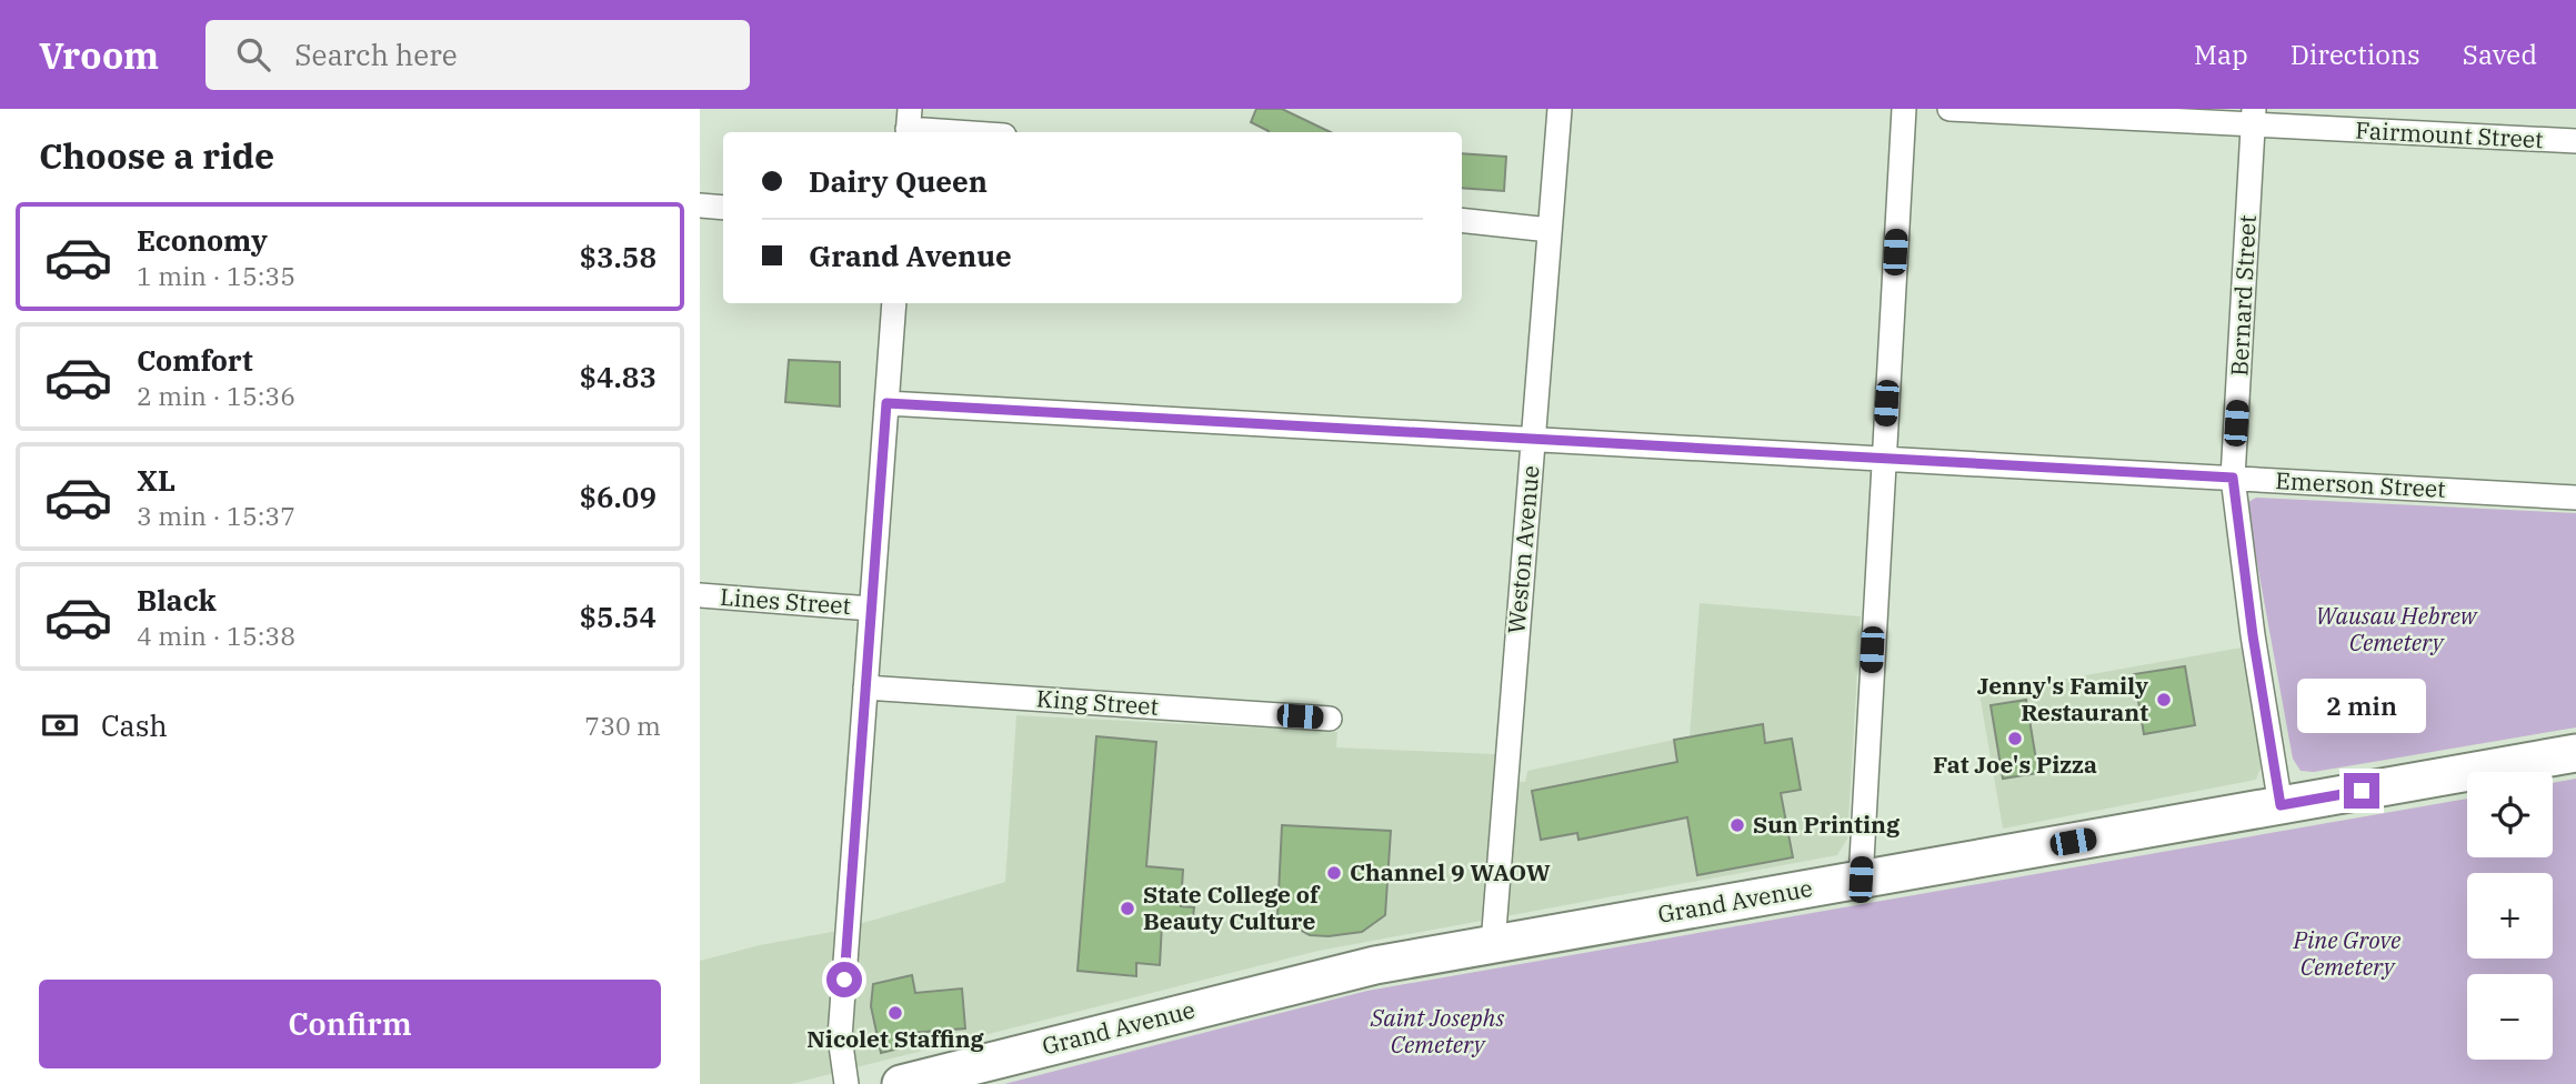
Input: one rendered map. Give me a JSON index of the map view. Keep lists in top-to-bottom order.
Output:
{
  "streets": {
    "main road": ["Grand Avenue"],
    "street": [
      "Fairmount Street",
      "Bernard Street",
      "Emerson Street",
      "Weston Avenue",
      "Lines Street",
      "King Street"
    ]
  },
  "crossings": [
    ["Fairmount Street", "Bernard Street"],
    ["Bernard Street", "Emerson Street"],
    ["Bernard Street", "Grand Avenue"],
    ["Emerson Street", "Weston Avenue"],
    ["Weston Avenue", "Grand Avenue"]
  ],
  "parks": ["Wausau Hebrew Cemetery", "Pine Grove Cemetery", "Saint Josephs Cemetery"],
  "places": [
    "Jenny's Family Restaurant",
    "Fat Joe's Pizza",
    "Sun Printing",
    "Channel 9 WAOW",
    "State College of Beauty Culture",
    "Nicolet Staffing"
  ],
  "page": {
    "header": "Vroom",
    "search": "Search here",
    "nav": ["Map", "Directions", "Saved"],
    "heading": "Choose a ride",
    "banner": ["Dairy Queen", "Grand Avenue"],
    "list": [
      {
        "name": "Economy",
        "note": "1 min · 15:35",
        "value": "$3.58"
      },
      {
        "name": "Comfort",
        "note": "2 min · 15:36",
        "value": "$4.83"
      },
      {
        "name": "XL",
        "note": "3 min · 15:37",
        "value": "$6.09"
      },
      {
        "name": "Black",
        "note": "4 min · 15:38",
        "value": "$5.54"
      }
    ],
    "bubble": "2 min",
    "pay": ["Cash", "730 m"],
    "map_buttons": ["+", "−"],
    "buttons": "Confirm"
  }
}
